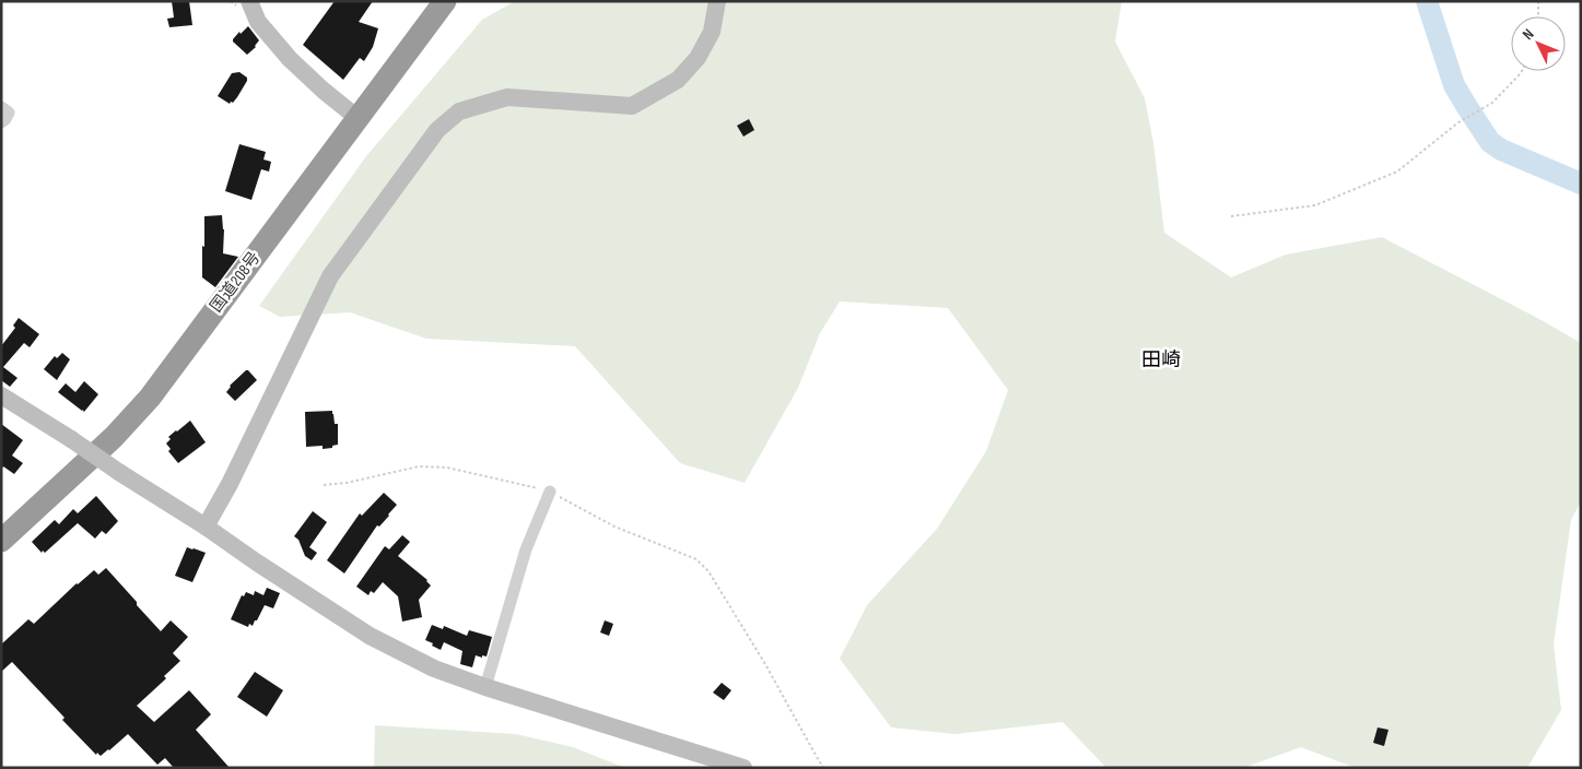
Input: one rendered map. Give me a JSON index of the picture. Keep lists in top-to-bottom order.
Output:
{
  "streets": {
    "highway": ["国道208号"]
  },
  "districts": ["田崎"],
  "north": "top left"
}
